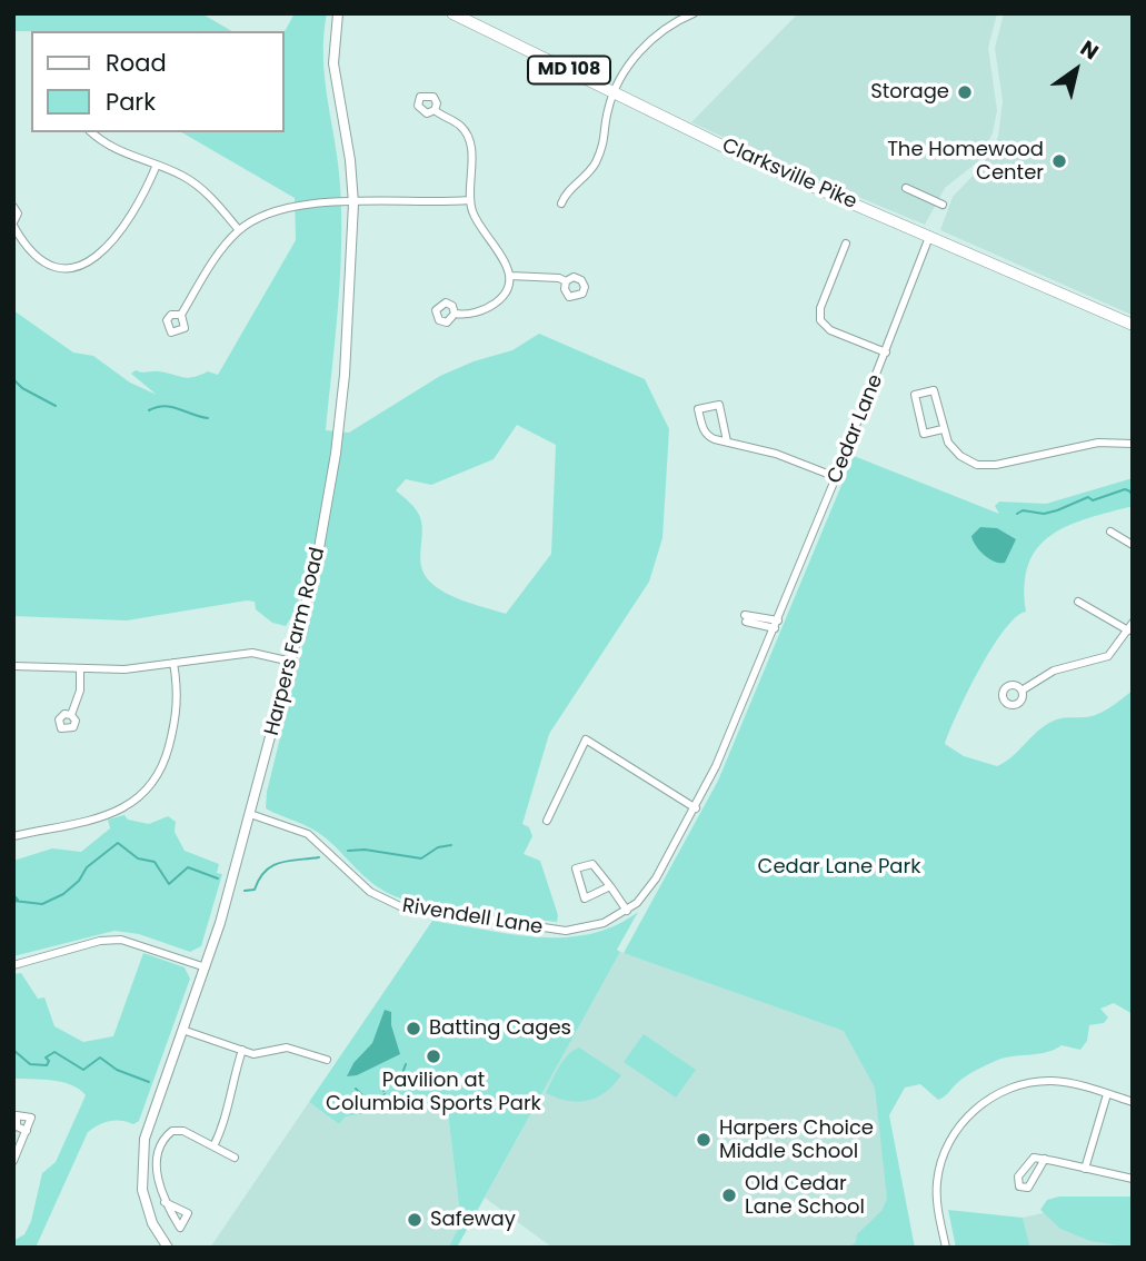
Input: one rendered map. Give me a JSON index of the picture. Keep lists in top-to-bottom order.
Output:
{
  "streets": {
    "main road": ["MD 108", "Clarksville Pike", "Harpers Farm Road"],
    "street": ["Cedar Lane", "Rivendell Lane"]
  },
  "crossings": [
    ["Clarksville Pike", "Cedar Lane"],
    ["Cedar Lane", "Rivendell Lane"],
    ["Harpers Farm Road", "Rivendell Lane"]
  ],
  "parks": ["Cedar Lane Park"],
  "places": [
    "Storage",
    "The Homewood Center",
    "Batting Cages",
    "Pavilion at Columbia Sports Park",
    "Harpers Choice Middle School",
    "Old Cedar Lane School",
    "Safeway"
  ],
  "legend": ["Road", "Park"],
  "north": "top right"
}
